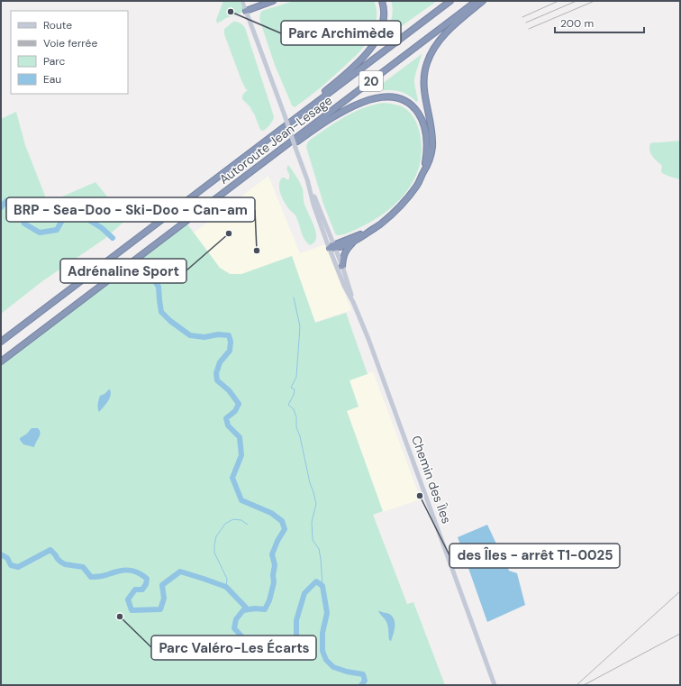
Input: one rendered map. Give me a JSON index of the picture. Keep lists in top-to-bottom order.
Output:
{
  "streets": {
    "highway": ["20", "Autoroute Jean-Lesage"],
    "main road": ["Chemin des Îles"]
  },
  "places": [
    "Parc Archimède",
    "Adrénaline Sport",
    "BRP - Sea-Doo - Ski-Doo - Can-am",
    "des Îles - arrêt T1-0025",
    "Parc Valéro-Les Écarts"
  ],
  "legend": [
    "Route",
    "Voie ferrée",
    "Parc",
    "Eau"
  ],
  "scale_bar": "200 m"
}
